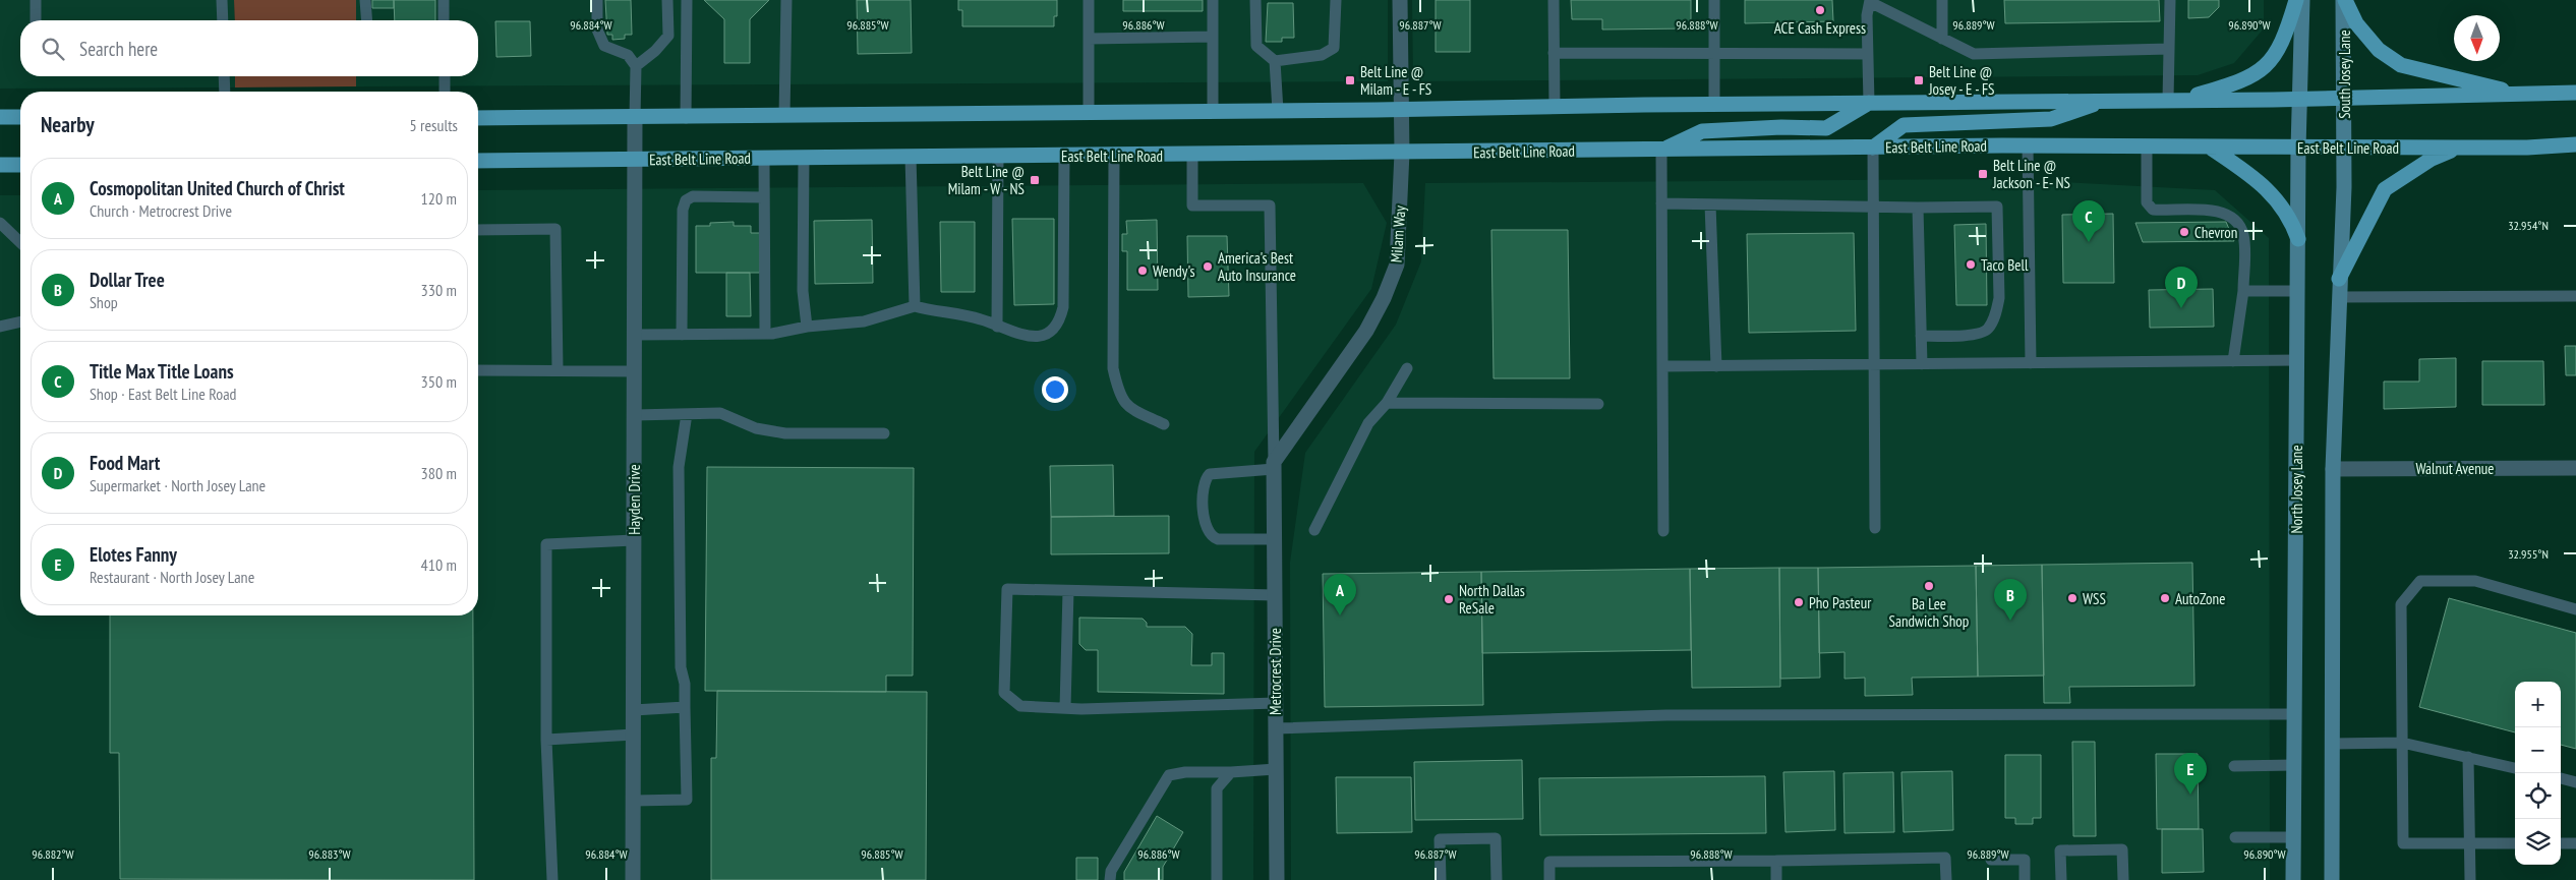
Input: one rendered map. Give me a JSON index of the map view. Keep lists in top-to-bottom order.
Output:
{
  "streets": {
    "main road": ["South Josey Lane", "East Belt Line Road", "North Josey Lane"],
    "street": [
      "Milam Way",
      "Walnut Avenue",
      "Hayden Drive",
      "Metrocrest Drive"
    ]
  },
  "crossings": [
    ["South Josey Lane", "East Belt Line Road"],
    ["East Belt Line Road", "Milam Way"],
    ["East Belt Line Road", "North Josey Lane"],
    ["East Belt Line Road", "Hayden Drive"],
    ["Milam Way", "Metrocrest Drive"]
  ],
  "places": {
    "other": [
      "ACE Cash Express",
      "Chevron",
      "Taco Bell",
      "America's Best Auto Insurance",
      "Wendy's",
      "Ba Lee Sandwich Shop",
      "WSS",
      "AutoZone",
      "North Dallas ReSale",
      "Pho Pasteur"
    ],
    "transit": [
      "Belt Line @ Milam - E - FS",
      "Belt Line @ Josey - E - FS",
      "Belt Line @ Jackson - E- NS",
      "Belt Line @ Milam - W - NS"
    ]
  },
  "north": "bottom",
  "page": {
    "search": "Search here",
    "heading": ["Nearby", "5 results"],
    "list": [
      {
        "mark": "A",
        "name": "Cosmopolitan United Church of Christ",
        "note": "Church · Metrocrest Drive",
        "value": "120 m"
      },
      {
        "mark": "B",
        "name": "Dollar Tree",
        "note": "Shop",
        "value": "330 m"
      },
      {
        "mark": "C",
        "name": "Title Max Title Loans",
        "note": "Shop · East Belt Line Road",
        "value": "350 m"
      },
      {
        "mark": "D",
        "name": "Food Mart",
        "note": "Supermarket · North Josey Lane",
        "value": "380 m"
      },
      {
        "mark": "E",
        "name": "Elotes Fanny",
        "note": "Restaurant · North Josey Lane",
        "value": "410 m"
      }
    ],
    "pins": [
      "C",
      "D",
      "A",
      "B",
      "E"
    ],
    "map_buttons": ["+", "−"]
  },
  "coordinates": [
    "96.884°W",
    "96.885°W",
    "96.886°W",
    "96.887°W",
    "96.888°W",
    "96.889°W",
    "96.890°W",
    "32.954°N",
    "32.955°N",
    "96.882°W",
    "96.883°W"
  ]
}
